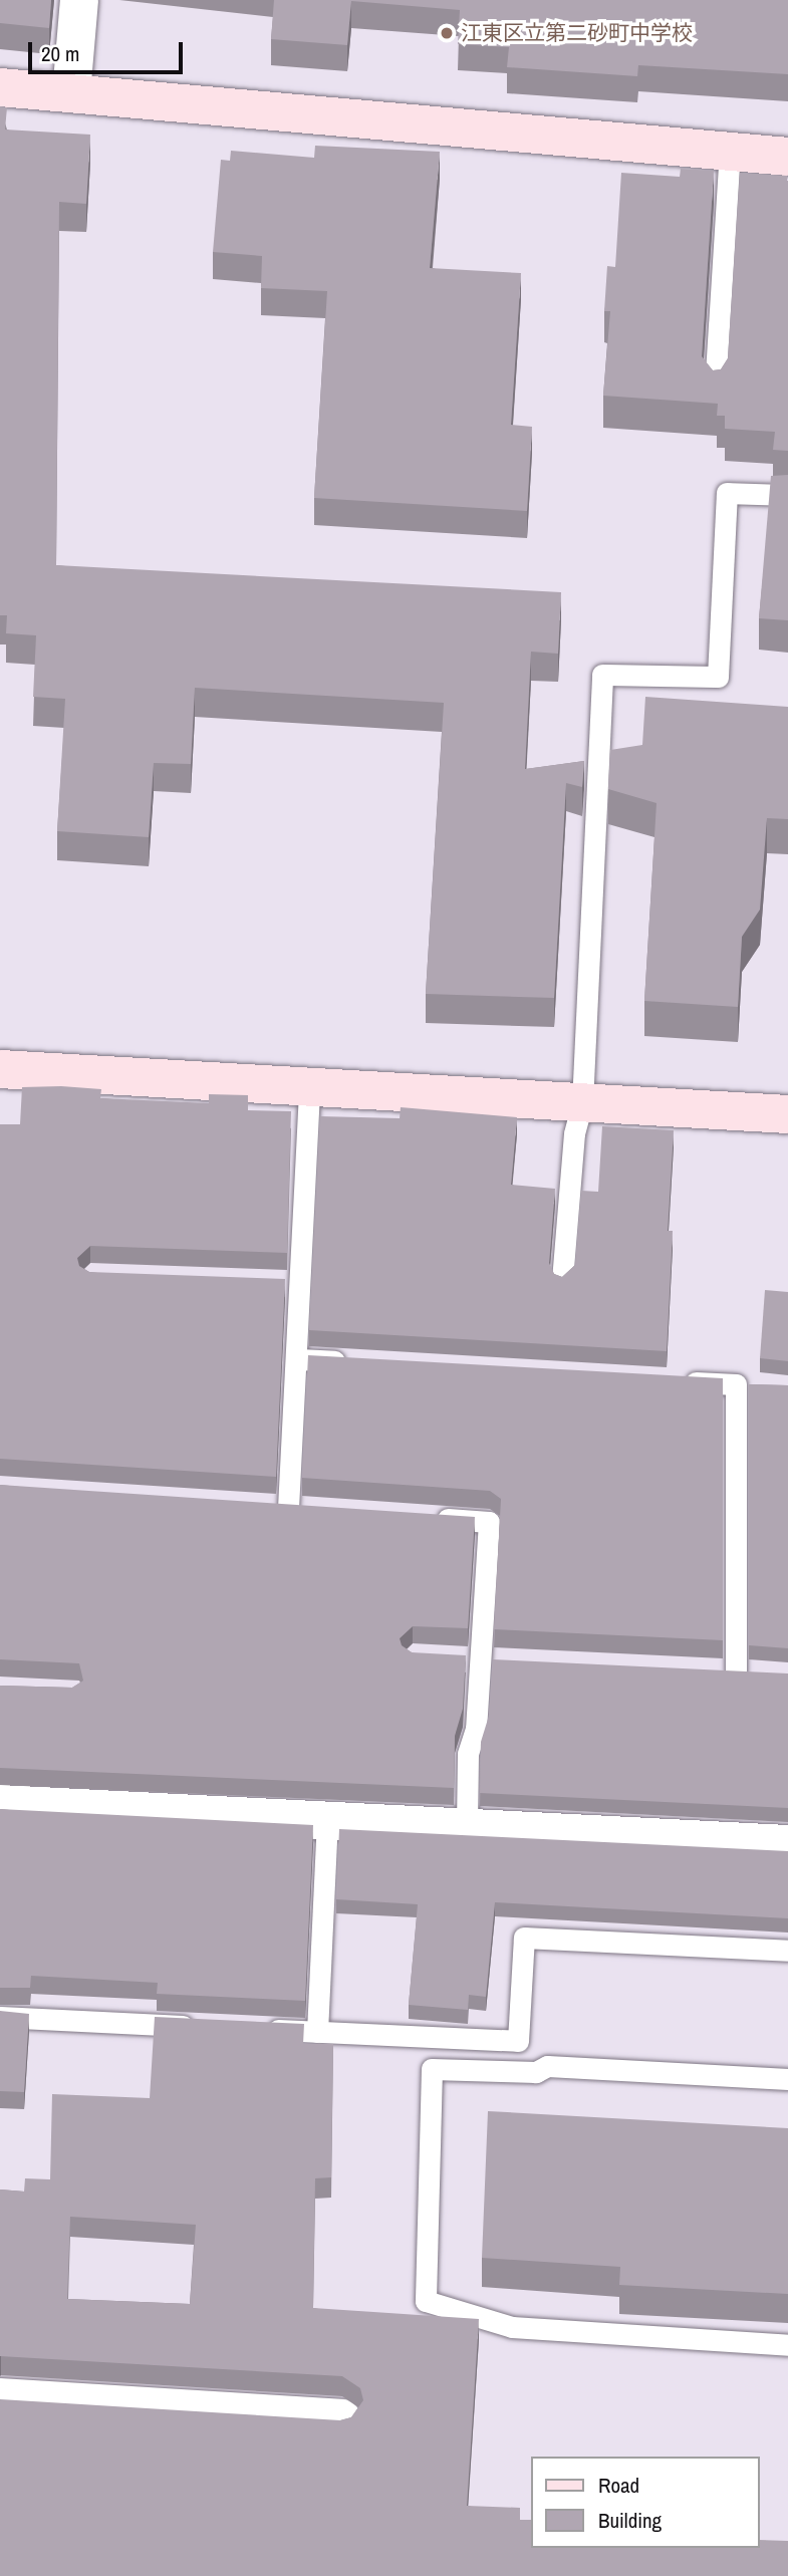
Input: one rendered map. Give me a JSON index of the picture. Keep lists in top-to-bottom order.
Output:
{
  "places": ["江東区立第二砂町中学校"],
  "legend": ["Road", "Building"],
  "scale_bar": "20 m"
}
